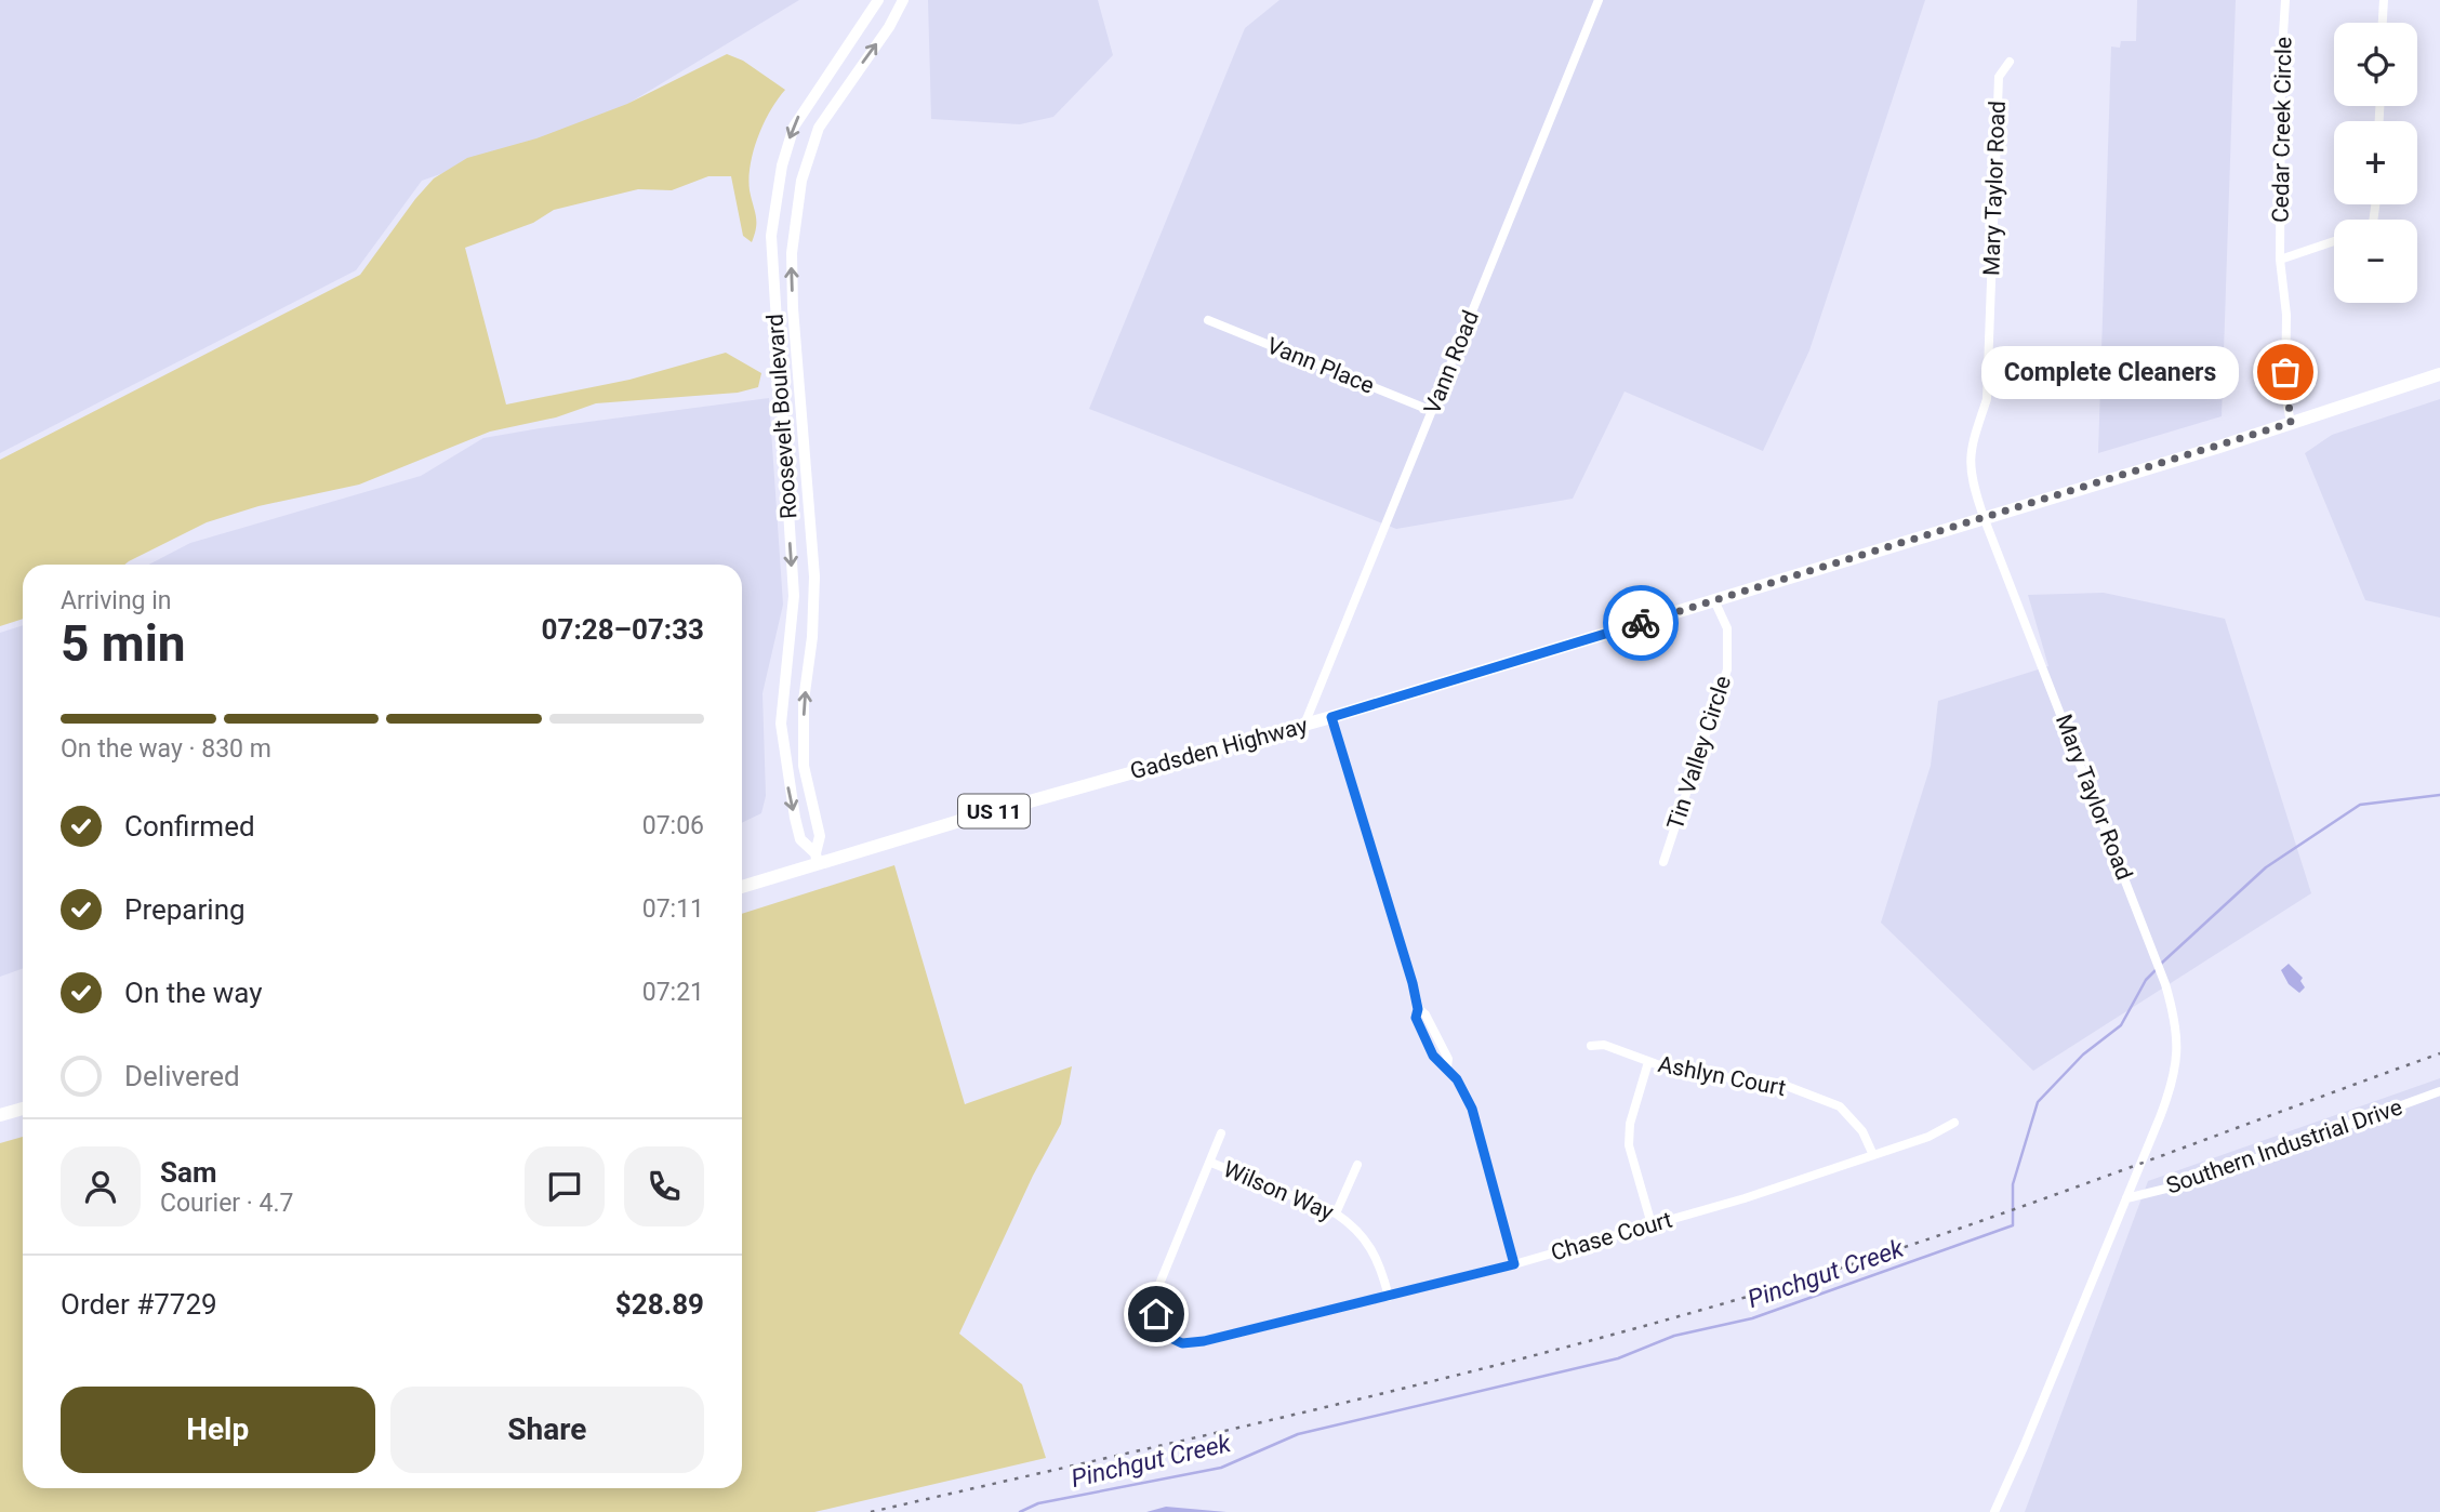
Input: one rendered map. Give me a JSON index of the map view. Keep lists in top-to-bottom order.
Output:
{
  "streets": {
    "main road": ["Gadsden Highway", "US 11"],
    "street": [
      "Cedar Creek Circle",
      "Mary Taylor Road",
      "Vann Road",
      "Vann Place",
      "Roosevelt Boulevard",
      "Tin Valley Circle",
      "Ashlyn Court",
      "Southern Industrial Drive",
      "Wilson Way",
      "Chase Court"
    ]
  },
  "crossings": [
    ["Cedar Creek Circle", "Gadsden Highway"],
    ["Mary Taylor Road", "Gadsden Highway"],
    ["Mary Taylor Road", "Southern Industrial Drive"],
    ["Vann Road", "Vann Place"],
    ["Vann Road", "Gadsden Highway"],
    ["Roosevelt Boulevard", "Gadsden Highway"],
    ["Gadsden Highway", "Tin Valley Circle"],
    ["Ashlyn Court", "Chase Court"],
    ["Wilson Way", "Chase Court"]
  ],
  "water": ["Pinchgut Creek"],
  "places": ["Complete Cleaners"],
  "page": {
    "map_buttons": ["+", "−"],
    "bubble": "Complete Cleaners",
    "heading": ["5 min", "Arriving in", "07:28–07:33"],
    "panel": [
      "Sam",
      "Courier · 4.7",
      "Order #7729",
      "$28.89"
    ],
    "bar": "On the way · 830 m",
    "list": [
      ["Confirmed", "07:06"],
      ["Preparing", "07:11"],
      ["On the way", "07:21"],
      "Delivered"
    ],
    "buttons": ["Help", "Share"]
  }
}
